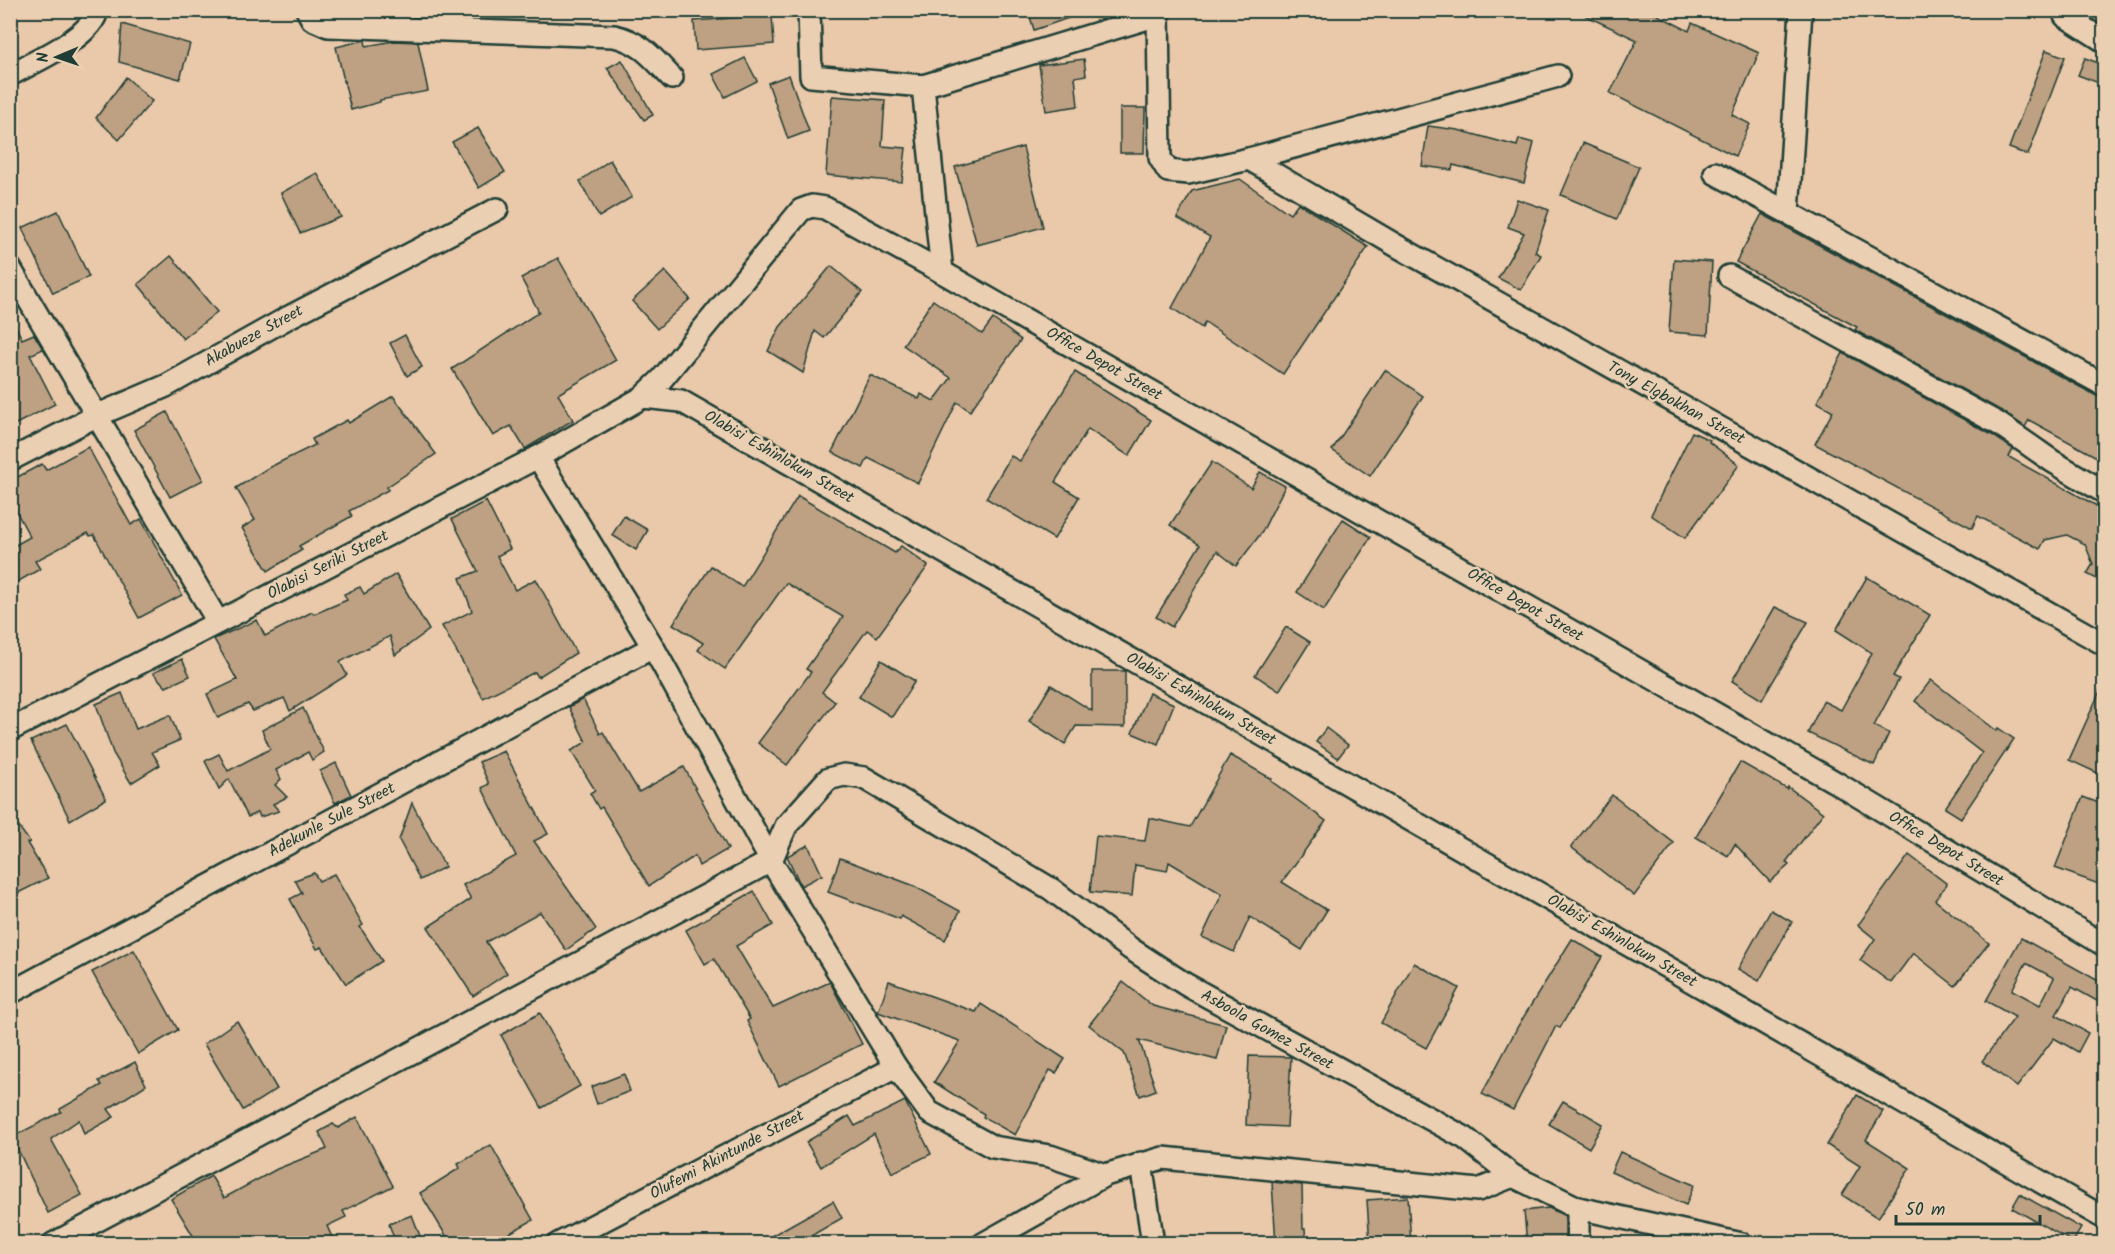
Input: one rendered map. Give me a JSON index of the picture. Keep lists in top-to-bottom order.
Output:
{
  "streets": {
    "street": [
      "Akabueze Street",
      "Office Depot Street",
      "Tony Elgbokhan Street",
      "Olabisi Eshinlokun Street",
      "Olabisi Seriki Street",
      "Adekunle Sule Street",
      "Asboola Gomez Street",
      "Olufemi Akintunde Street"
    ]
  },
  "crossings": [
    ["Olabisi Eshinlokun Street", "Olabisi Seriki Street"]
  ],
  "scale_bar": "50 m",
  "north": "left"
}
